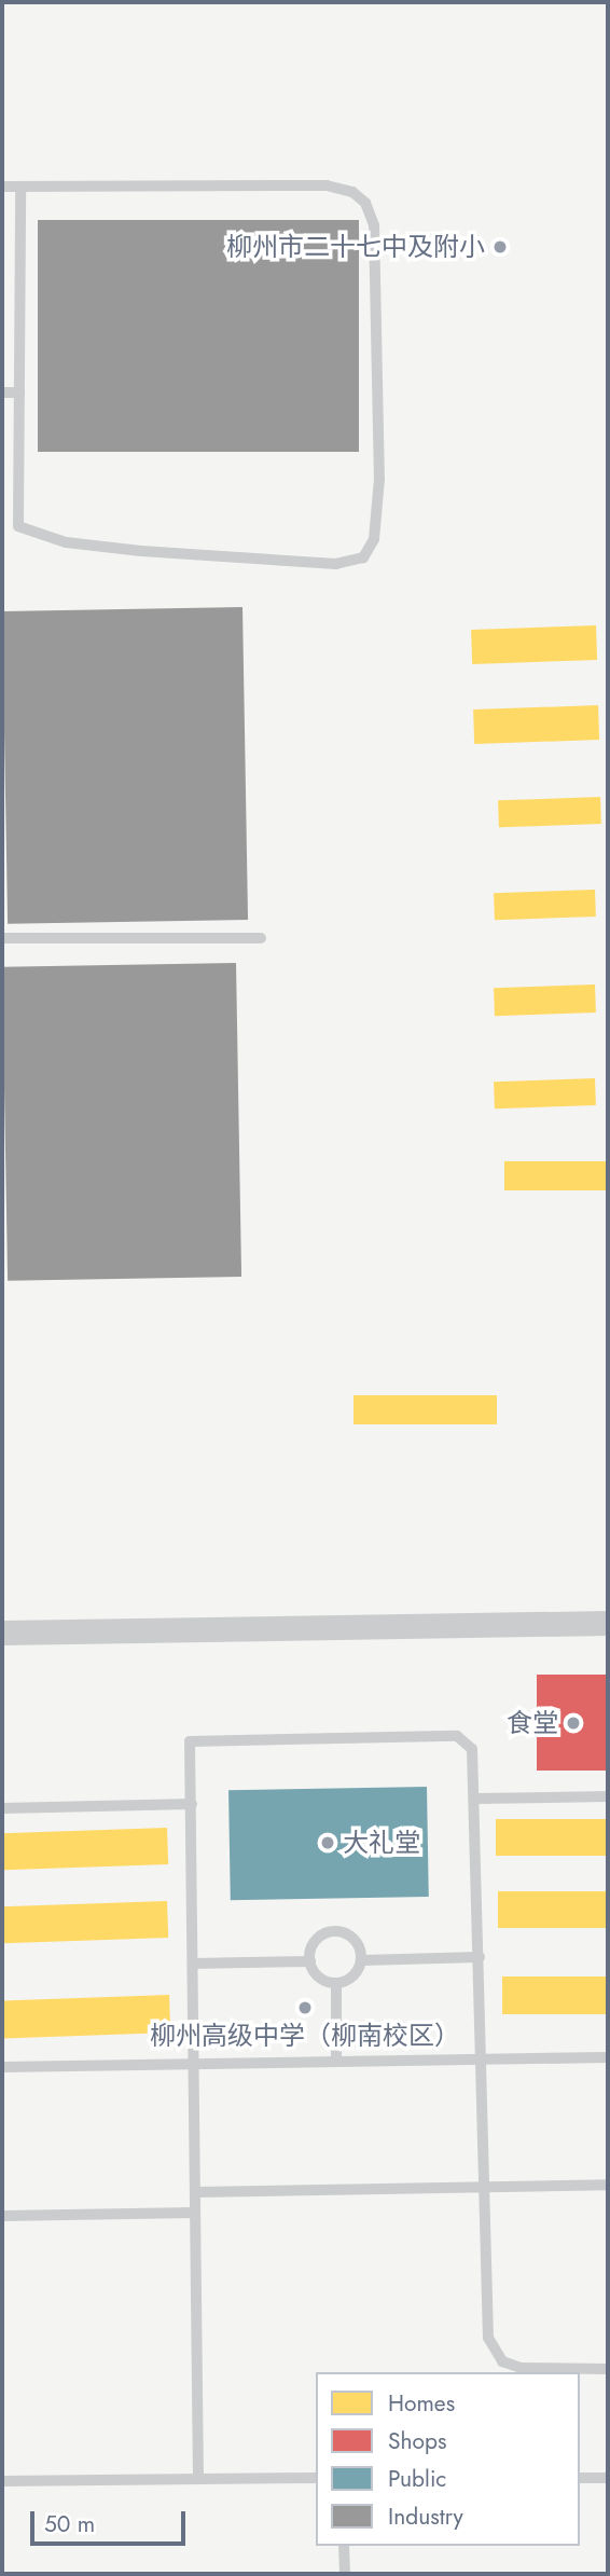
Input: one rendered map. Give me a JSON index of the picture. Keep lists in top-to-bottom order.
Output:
{
  "places": [
    "柳州市二十七中及附小",
    "食堂",
    "大礼堂",
    "柳州高级中学（柳南校区）"
  ],
  "legend": [
    "Homes",
    "Shops",
    "Public",
    "Industry"
  ],
  "scale_bar": "50 m"
}
